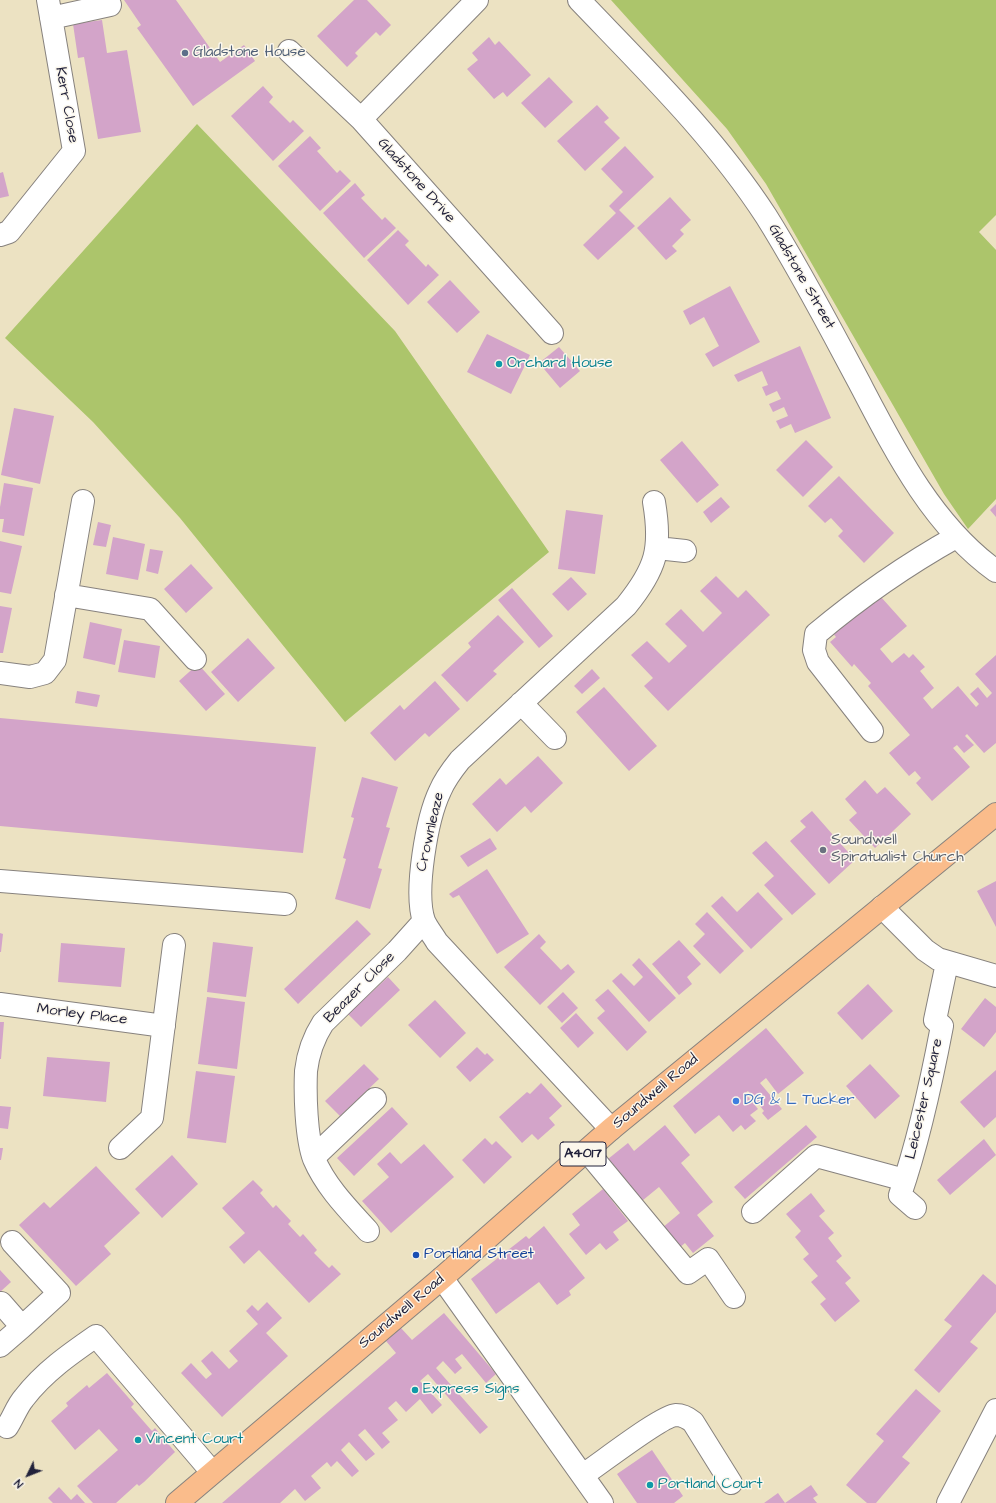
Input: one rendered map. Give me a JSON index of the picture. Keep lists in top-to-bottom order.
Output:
{
  "streets": {
    "main road": ["Soundwell Road", "A4017"],
    "street": [
      "Kerr Close",
      "Gladstone Drive",
      "Gladstone Street",
      "Crownleaze",
      "Beazer Close",
      "Morley Place",
      "Leicester Square"
    ]
  },
  "crossings": [
    ["Crownleaze", "Beazer Close"],
    ["Crownleaze", "Soundwell Road"]
  ],
  "places": [
    "Gladstone House",
    "Orchard House",
    "Soundwell Spiratualist Church",
    "DG & L Tucker",
    "Portland Street",
    "Express Signs",
    "Vincent Court",
    "Portland Court"
  ],
  "north": "bottom left"
}
